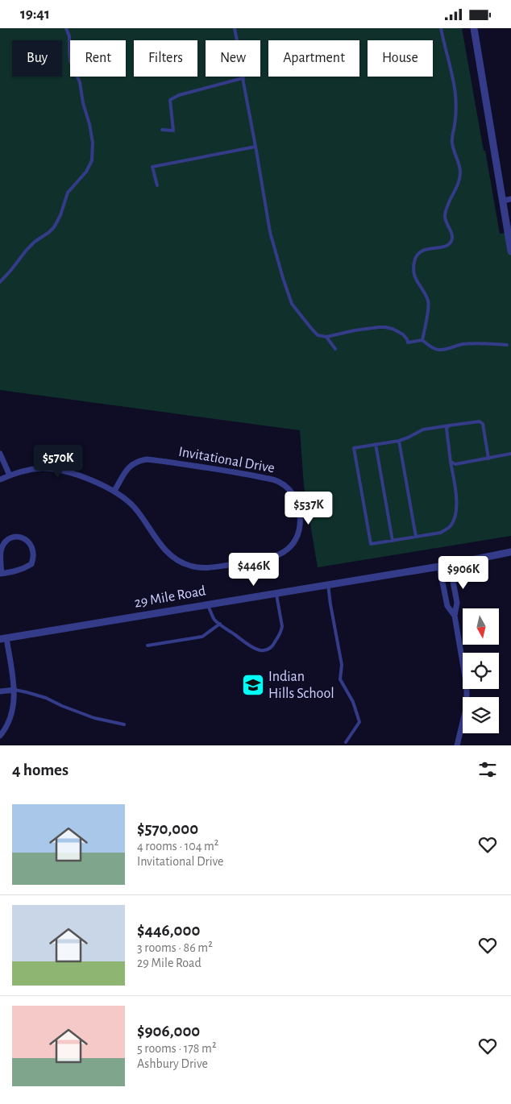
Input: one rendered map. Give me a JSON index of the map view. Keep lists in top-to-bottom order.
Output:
{
  "streets": {
    "street": ["Invitational Drive", "29 Mile Road"]
  },
  "places": {
    "school or university": ["Indian Hills School"]
  },
  "north": "bottom",
  "page": {
    "status": "19:41",
    "chip": [
      "Buy",
      "Rent",
      "Filters",
      "New",
      "Apartment",
      "House"
    ],
    "price": [
      "$570K",
      "$537K",
      "$446K",
      "$906K"
    ],
    "heading": "4 homes",
    "list": [
      {
        "name": "$570,000",
        "note": "4 rooms · 104 m² · Invitational Drive"
      },
      {
        "name": "$446,000",
        "note": "3 rooms · 86 m² · 29 Mile Road"
      },
      {
        "name": "$906,000",
        "note": "5 rooms · 178 m² · Ashbury Drive"
      }
    ]
  }
}
